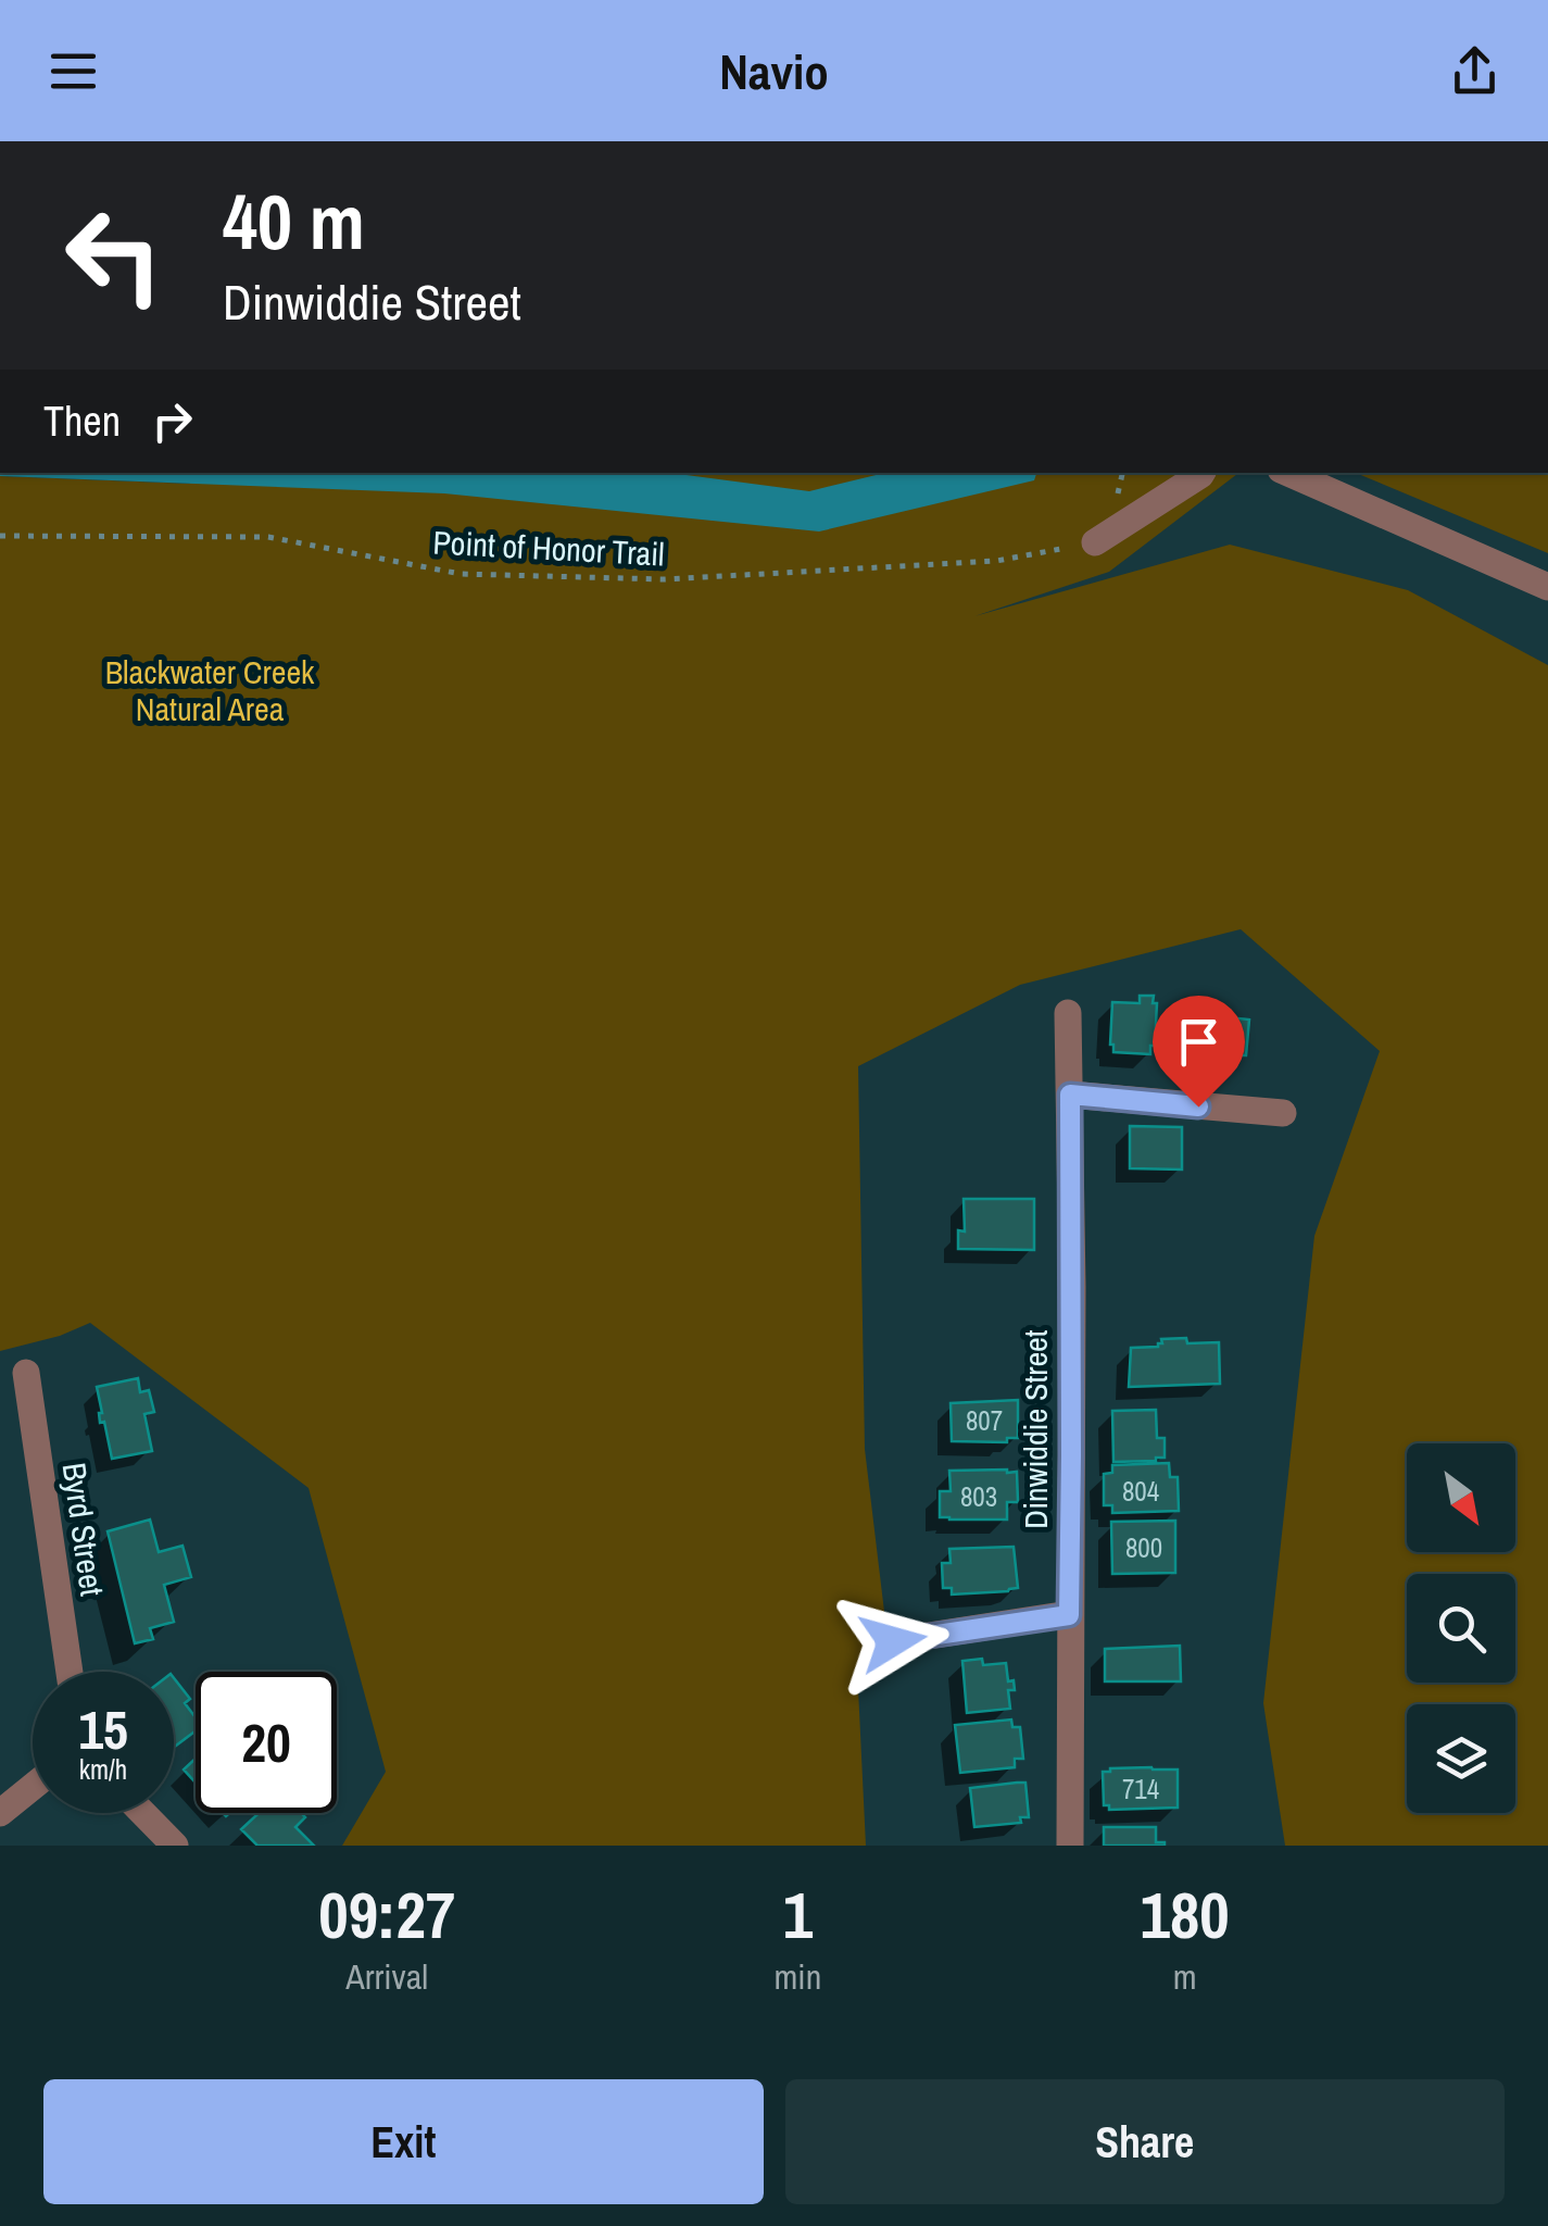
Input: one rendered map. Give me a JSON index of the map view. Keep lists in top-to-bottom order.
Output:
{
  "streets": {
    "street": ["Dinwiddie Street", "Byrd Street"],
    "path": ["Point of Honor Trail"]
  },
  "parks": ["Blackwater Creek Natural Area"],
  "house_numbers": [
    "807",
    "804",
    "803",
    "800",
    "714"
  ],
  "north": "bottom right",
  "page": {
    "header": "Navio",
    "turn": ["40 m", "Dinwiddie Street"],
    "then": "Then",
    "speed": "15 km/h",
    "limit": "20",
    "eta": [
      "09:27",
      "Arrival",
      "1",
      "min",
      "180",
      "m"
    ],
    "buttons": ["Exit", "Share"]
  }
}
